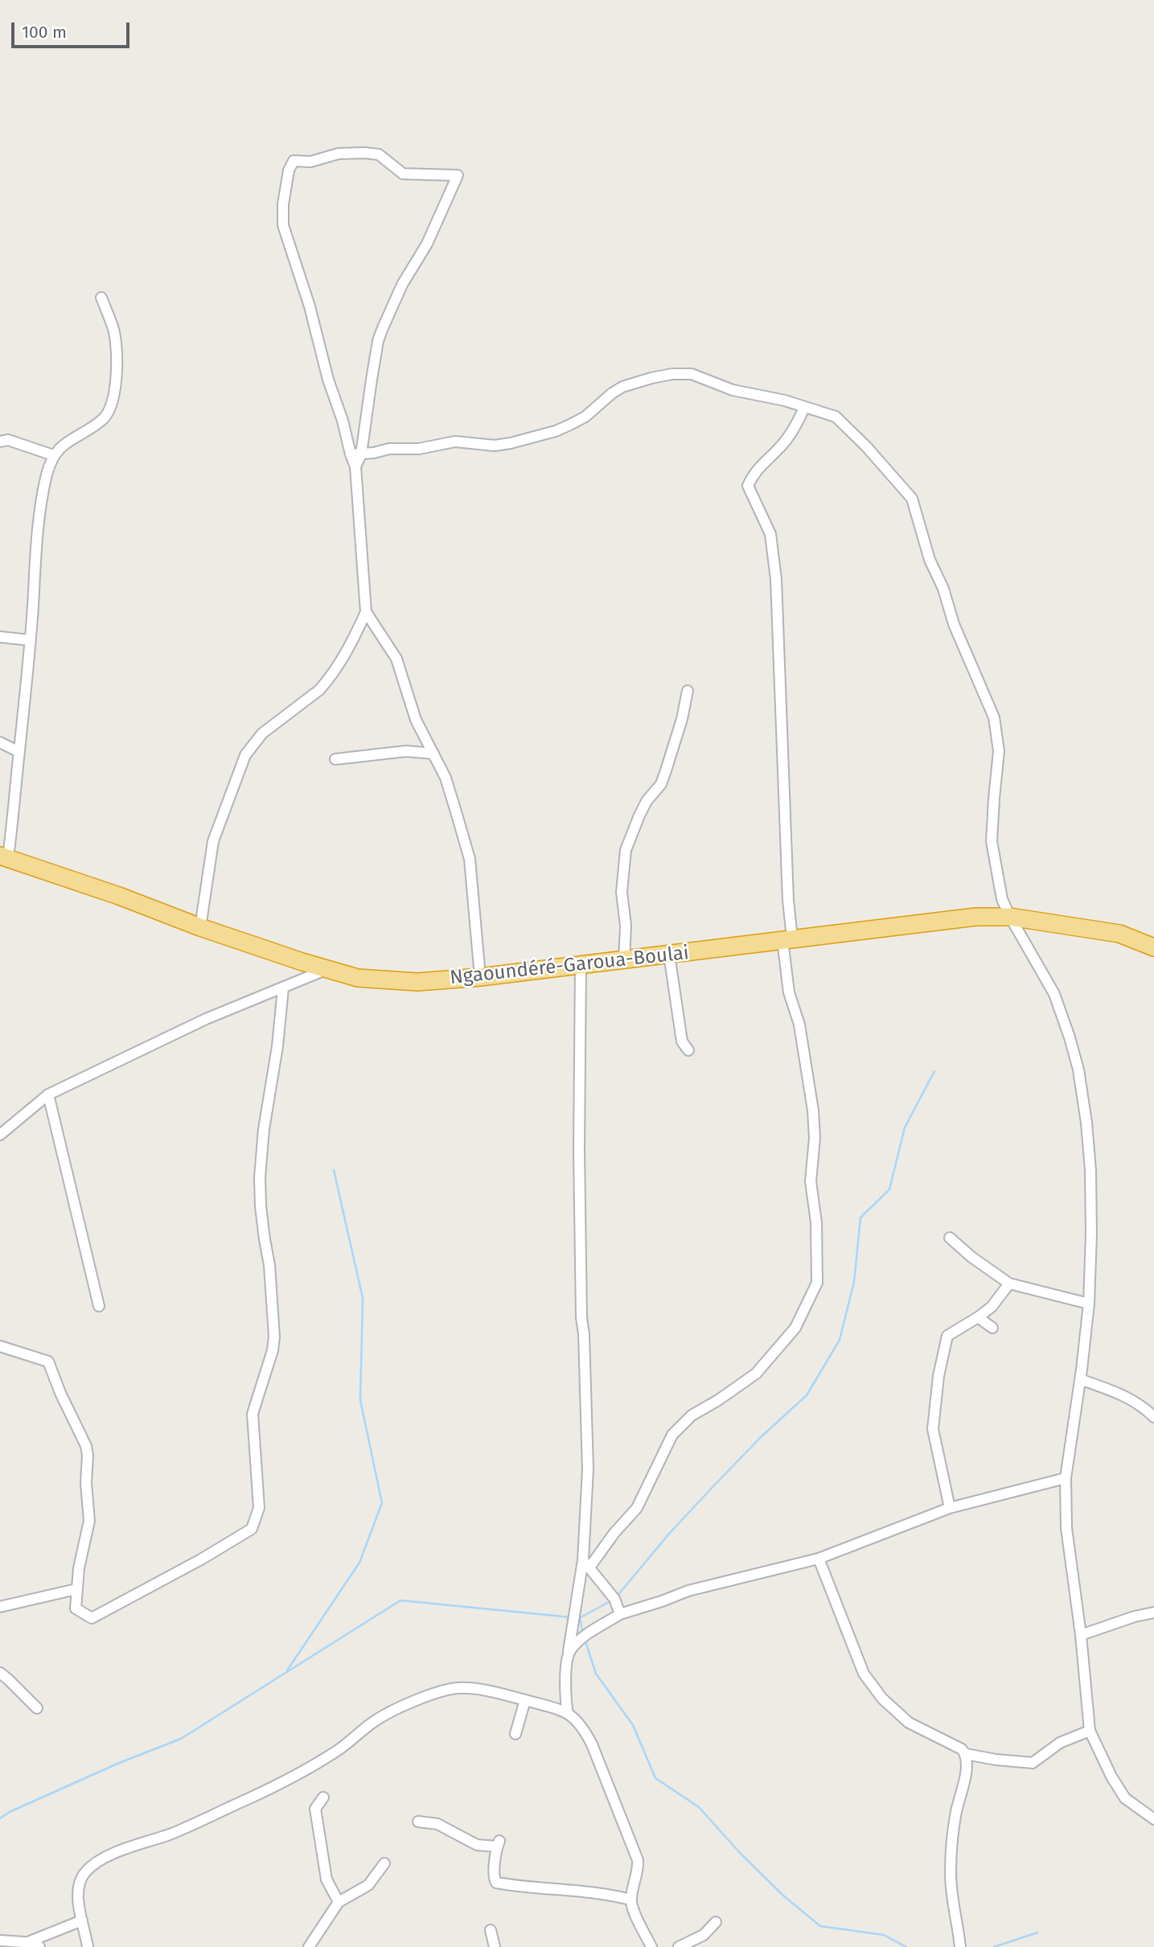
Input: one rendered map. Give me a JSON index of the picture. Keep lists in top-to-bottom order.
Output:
{
  "streets": {
    "highway": ["Ngaoundéré-Garoua-Boulai"]
  },
  "scale_bar": "100 m"
}
